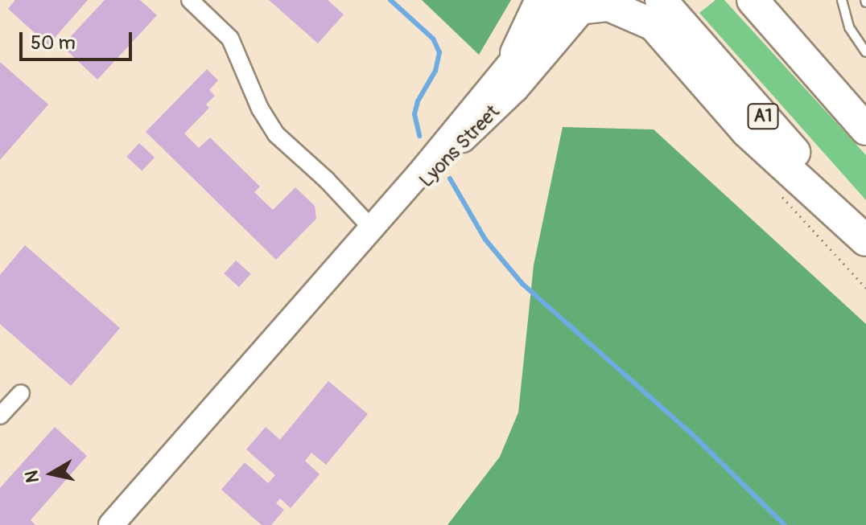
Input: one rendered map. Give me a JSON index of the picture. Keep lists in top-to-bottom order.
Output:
{
  "streets": {
    "highway": ["A1"],
    "street": ["Lyons Street"]
  },
  "scale_bar": "50 m",
  "north": "left"
}
